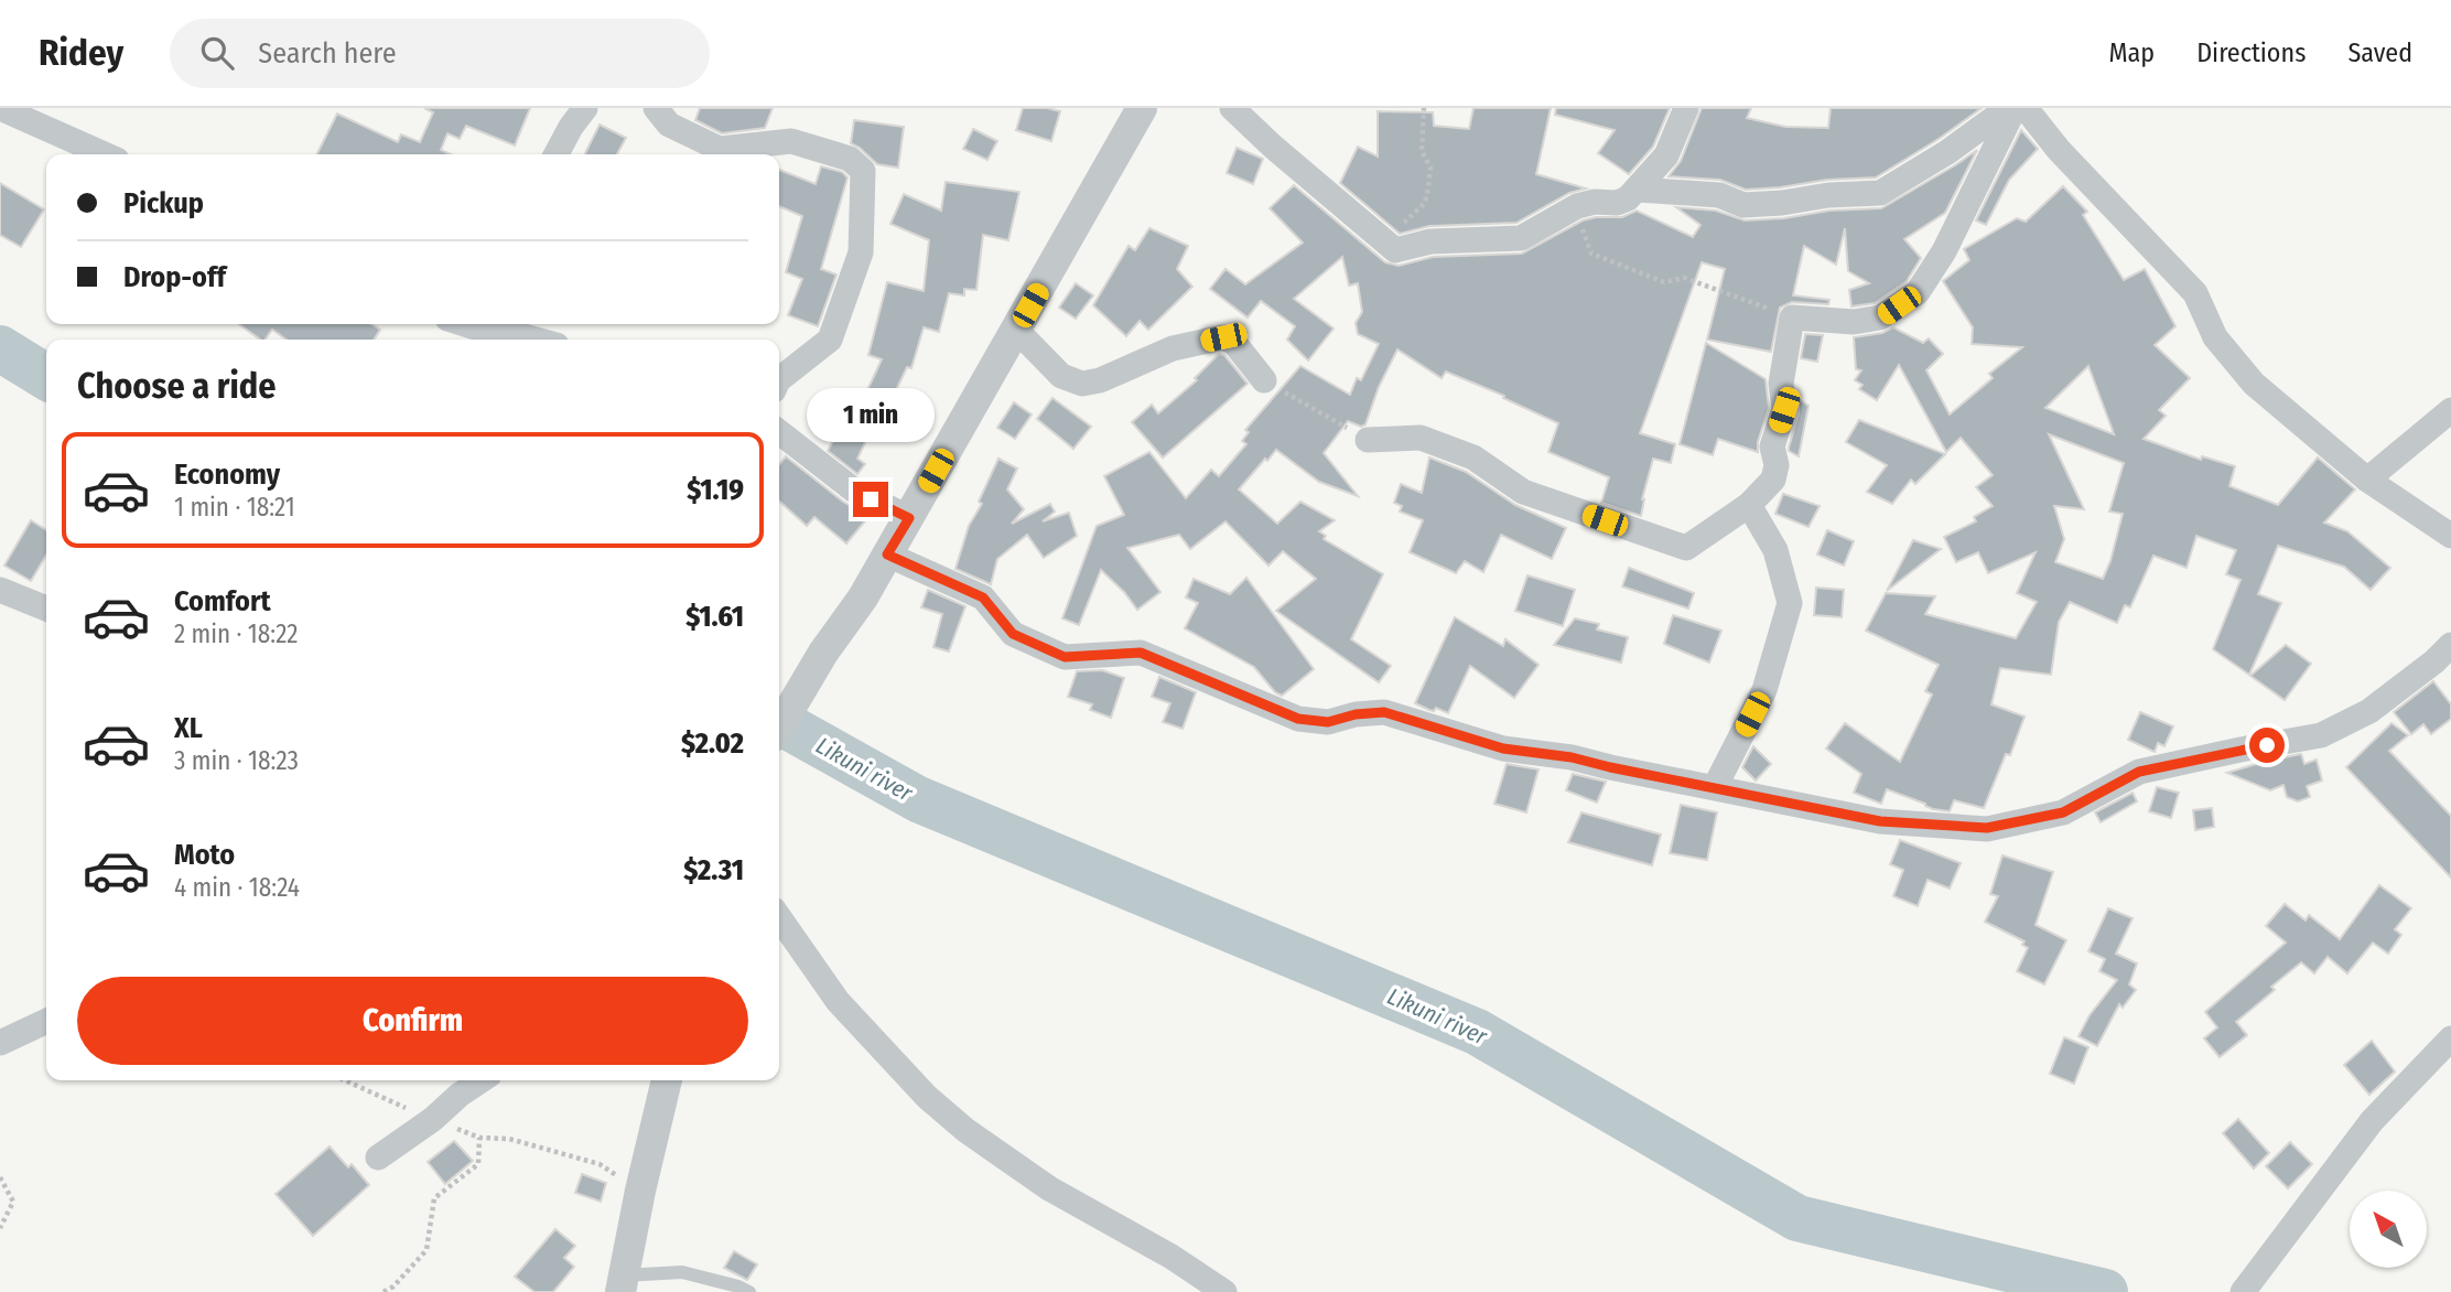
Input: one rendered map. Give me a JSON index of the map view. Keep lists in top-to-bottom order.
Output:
{
  "water": ["Likuni river"],
  "north": "top left",
  "page": {
    "header": "Ridey",
    "search": "Search here",
    "nav": ["Map", "Directions", "Saved"],
    "banner": ["Pickup", "Drop-off"],
    "heading": "Choose a ride",
    "bubble": "1 min",
    "list": [
      {
        "name": "Economy",
        "note": "1 min · 18:21",
        "value": "$1.19"
      },
      {
        "name": "Comfort",
        "note": "2 min · 18:22",
        "value": "$1.61"
      },
      {
        "name": "XL",
        "note": "3 min · 18:23",
        "value": "$2.02"
      },
      {
        "name": "Moto",
        "note": "4 min · 18:24",
        "value": "$2.31"
      }
    ],
    "buttons": "Confirm"
  }
}
